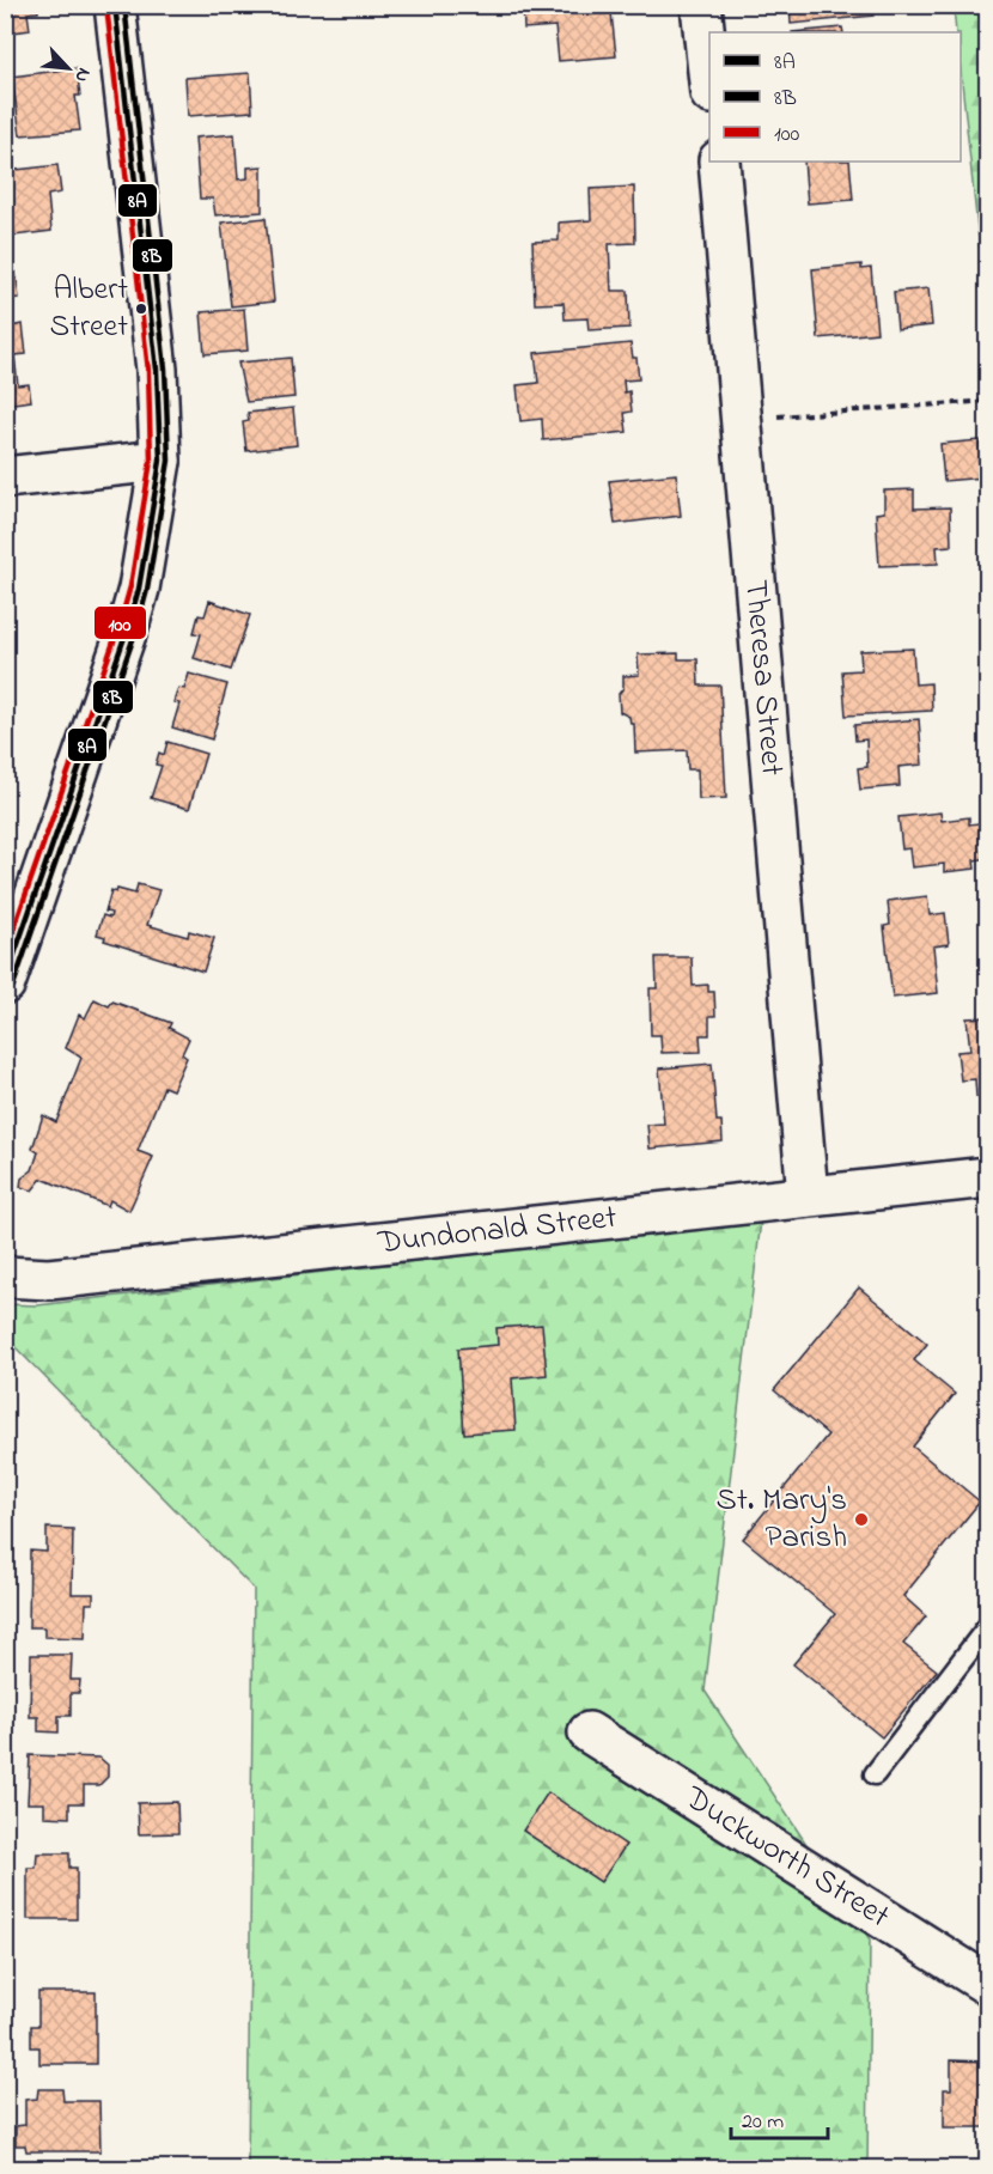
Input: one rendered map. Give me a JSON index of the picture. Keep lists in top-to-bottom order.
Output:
{
  "streets": {
    "street": ["Theresa Street", "Dundonald Street", "Duckworth Street"]
  },
  "crossings": [
    ["Theresa Street", "Dundonald Street"]
  ],
  "places": ["Albert Street", "St. Mary's Parish"],
  "lines": ["transit line 8A", "transit line 8B", "transit line 100"],
  "legend": ["8A", "8B", "100"],
  "scale_bar": "20 m",
  "north": "bottom right"
}
